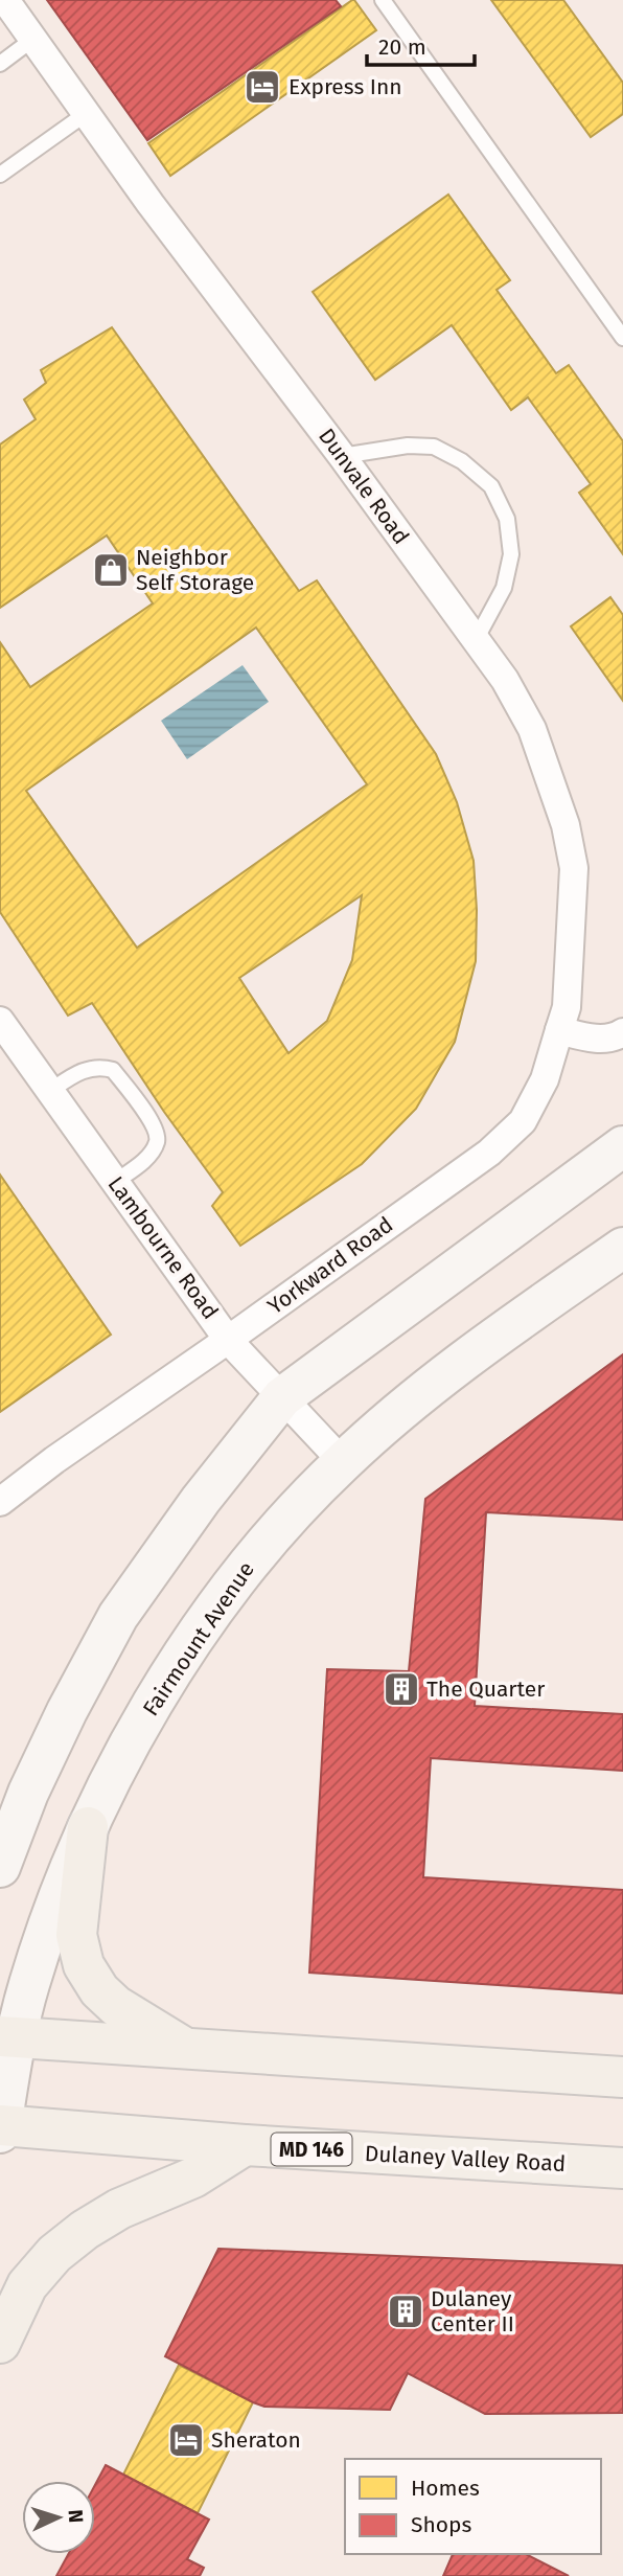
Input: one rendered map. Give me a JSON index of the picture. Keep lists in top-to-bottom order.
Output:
{
  "streets": {
    "main road": ["Fairmount Avenue", "MD 146", "Dulaney Valley Road"],
    "street": ["Dunvale Road", "Lambourne Road", "Yorkward Road"]
  },
  "crossings": [
    ["Dunvale Road", "Yorkward Road"],
    ["Lambourne Road", "Yorkward Road"],
    ["Lambourne Road", "Fairmount Avenue"],
    ["Fairmount Avenue", "Dulaney Valley Road"]
  ],
  "places": {
    "hotel": ["Express Inn", "Sheraton"],
    "shop": ["Neighbor Self Storage"],
    "building": ["The Quarter", "Dulaney Center II"]
  },
  "legend": ["Homes", "Shops"],
  "scale_bar": "20 m",
  "north": "right"
}
